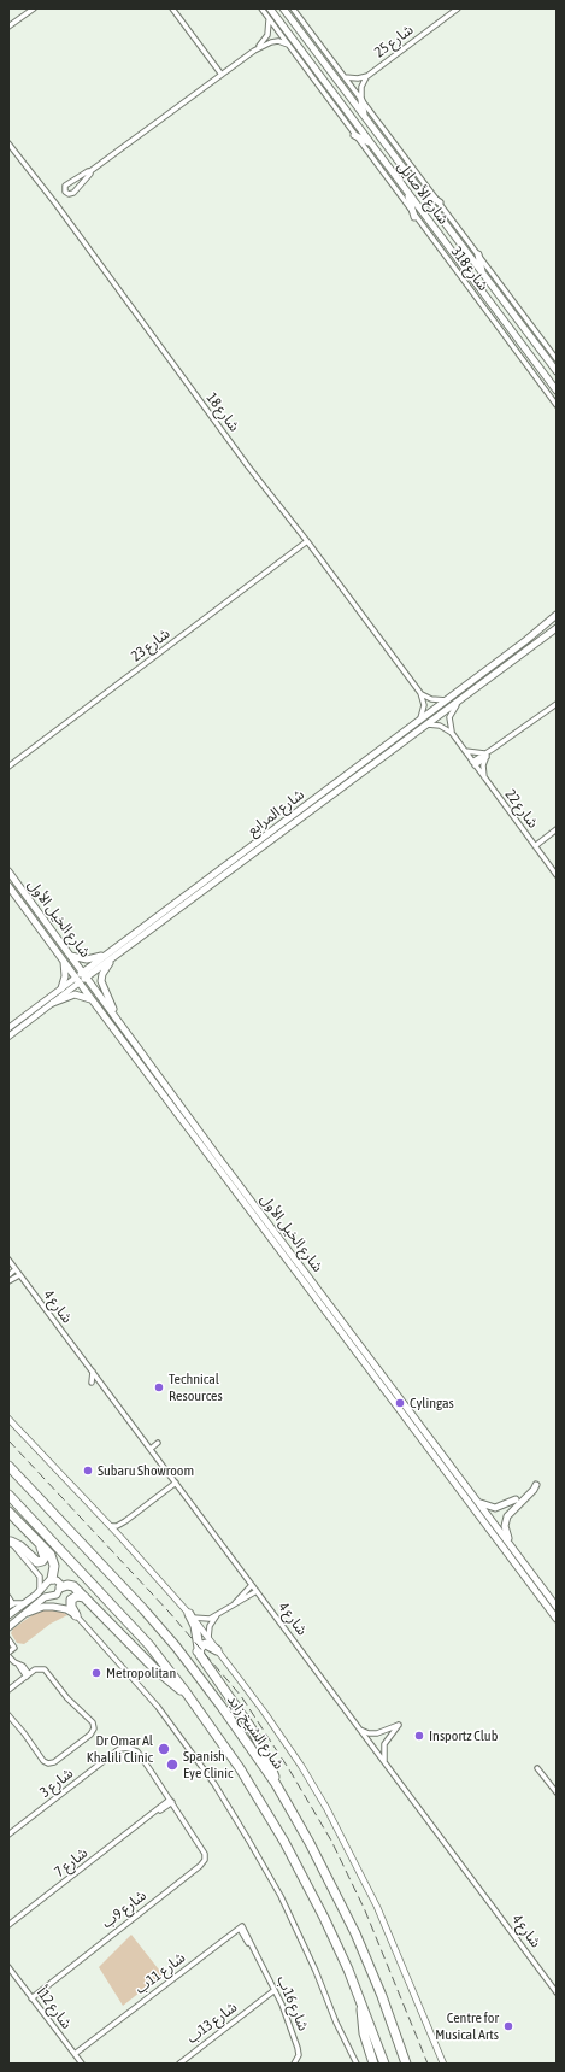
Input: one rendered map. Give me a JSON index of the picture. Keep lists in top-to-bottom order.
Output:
{
  "streets": {
    "highway": ["شارع الشيخ زايد"],
    "main road": ["شارع الأصايل", "شارع المرابع", "شارع الخيل الأول"],
    "street": [
      "شارع 25",
      "شارع 318",
      "شارع 18",
      "شارع 23",
      "شارع 22",
      "شارع 4",
      "شارع 3",
      "شارع 7",
      "شارع 9ب",
      "شارع 11ب",
      "شارع 16ب",
      "شارع 12أ",
      "شارع 13ب"
    ]
  },
  "crossings": [
    ["شارع 18", "شارع 23"],
    ["شارع المرابع", "شارع الخيل الأول"],
    ["شارع 3", "شارع 7"],
    ["شارع 3", "شارع 9ب"],
    ["شارع 7", "شارع 9ب"],
    ["شارع 9ب", "شارع 12أ"],
    ["شارع 11ب", "شارع 16ب"],
    ["شارع 11ب", "شارع 12أ"],
    ["شارع 16ب", "شارع 13ب"]
  ],
  "places": [
    "Technical Resources",
    "Cylingas",
    "Subaru Showroom",
    "Metropolitan",
    "Insportz Club",
    "Dr Omar Al Khalili Clinic",
    "Spanish Eye Clinic",
    "Centre for Musical Arts"
  ]
}
